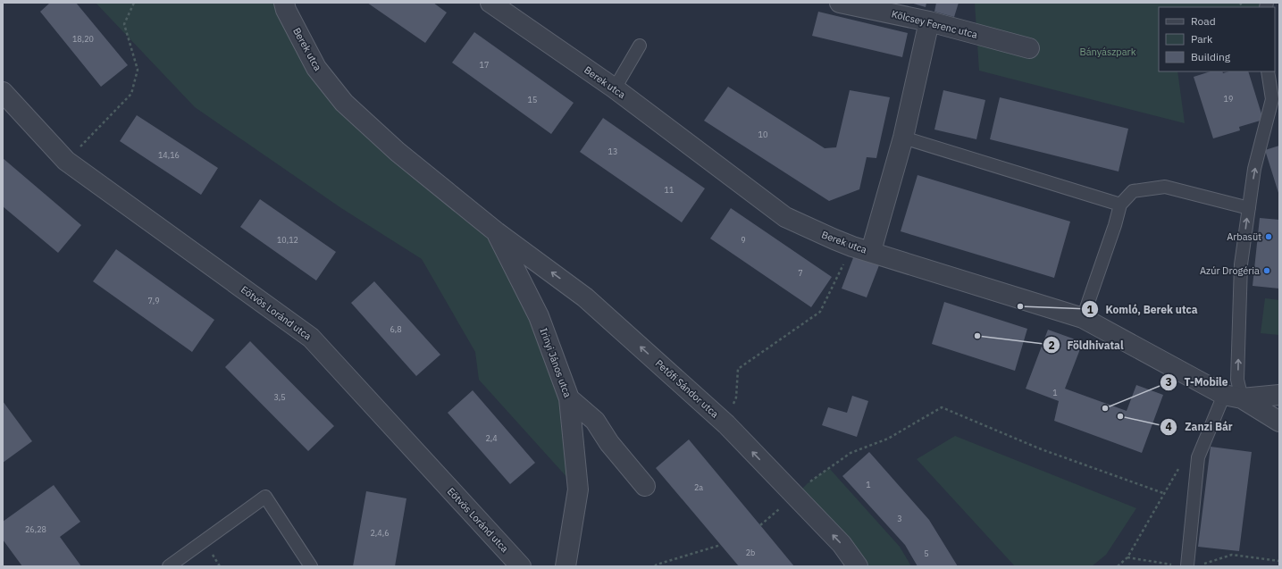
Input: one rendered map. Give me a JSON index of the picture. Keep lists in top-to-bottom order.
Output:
{
  "streets": {
    "street": [
      "Kölcsey Ferenc utca",
      "Berek utca",
      "Eötvös Loránd utca",
      "Irinyi János utca",
      "Petőfi Sándor utca"
    ]
  },
  "crossings": [
    ["Berek utca", "Irinyi János utca"],
    ["Berek utca", "Petőfi Sándor utca"],
    ["Irinyi János utca", "Petőfi Sándor utca"]
  ],
  "one_way": ["Petőfi Sándor utca"],
  "parks": ["Bányászpark"],
  "places": [
    "Arbasüt",
    "Azúr Drogéria",
    "Komló, Berek utca",
    "Földhivatal",
    "T-Mobile",
    "Zanzi Bár"
  ],
  "house_numbers": [
    "18,20",
    "17",
    "19",
    "15",
    "10",
    "13",
    "14,16",
    "11",
    "10,12",
    "9",
    "7",
    "7,9",
    "6,8",
    "1",
    "3,5",
    "2,4",
    "1",
    "2a",
    "3",
    "26,28",
    "2,4,6",
    "2b",
    "5"
  ],
  "legend": ["Road", "Park", "Building"]
}
